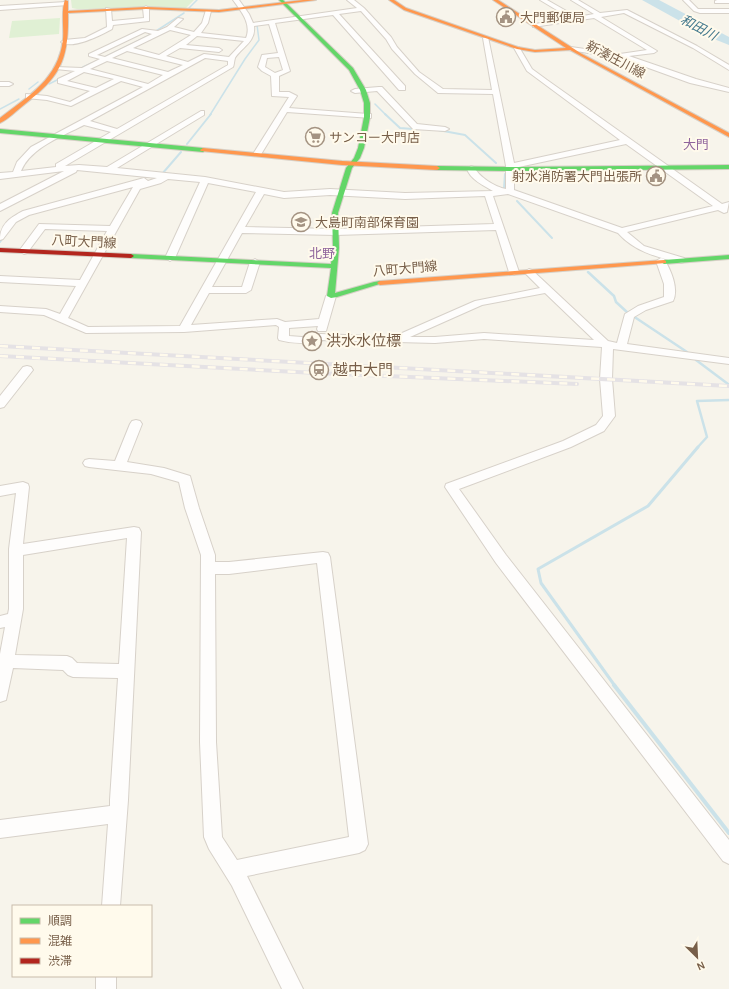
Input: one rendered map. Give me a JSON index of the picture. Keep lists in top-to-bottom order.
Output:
{
  "streets": {
    "street": ["新湊庄川線", "八町大門線"]
  },
  "districts": ["大門", "北野"],
  "water": ["和田川"],
  "places": {
    "public building": ["大門郵便局", "射水消防署大門出張所"],
    "supermarket": ["サンコー大門店"],
    "school or university": ["大島町南部保育園"],
    "place": ["洪水水位標"],
    "station": ["越中大門"]
  },
  "legend": ["順調", "混雑", "渋滞"],
  "north": "bottom right"
}
